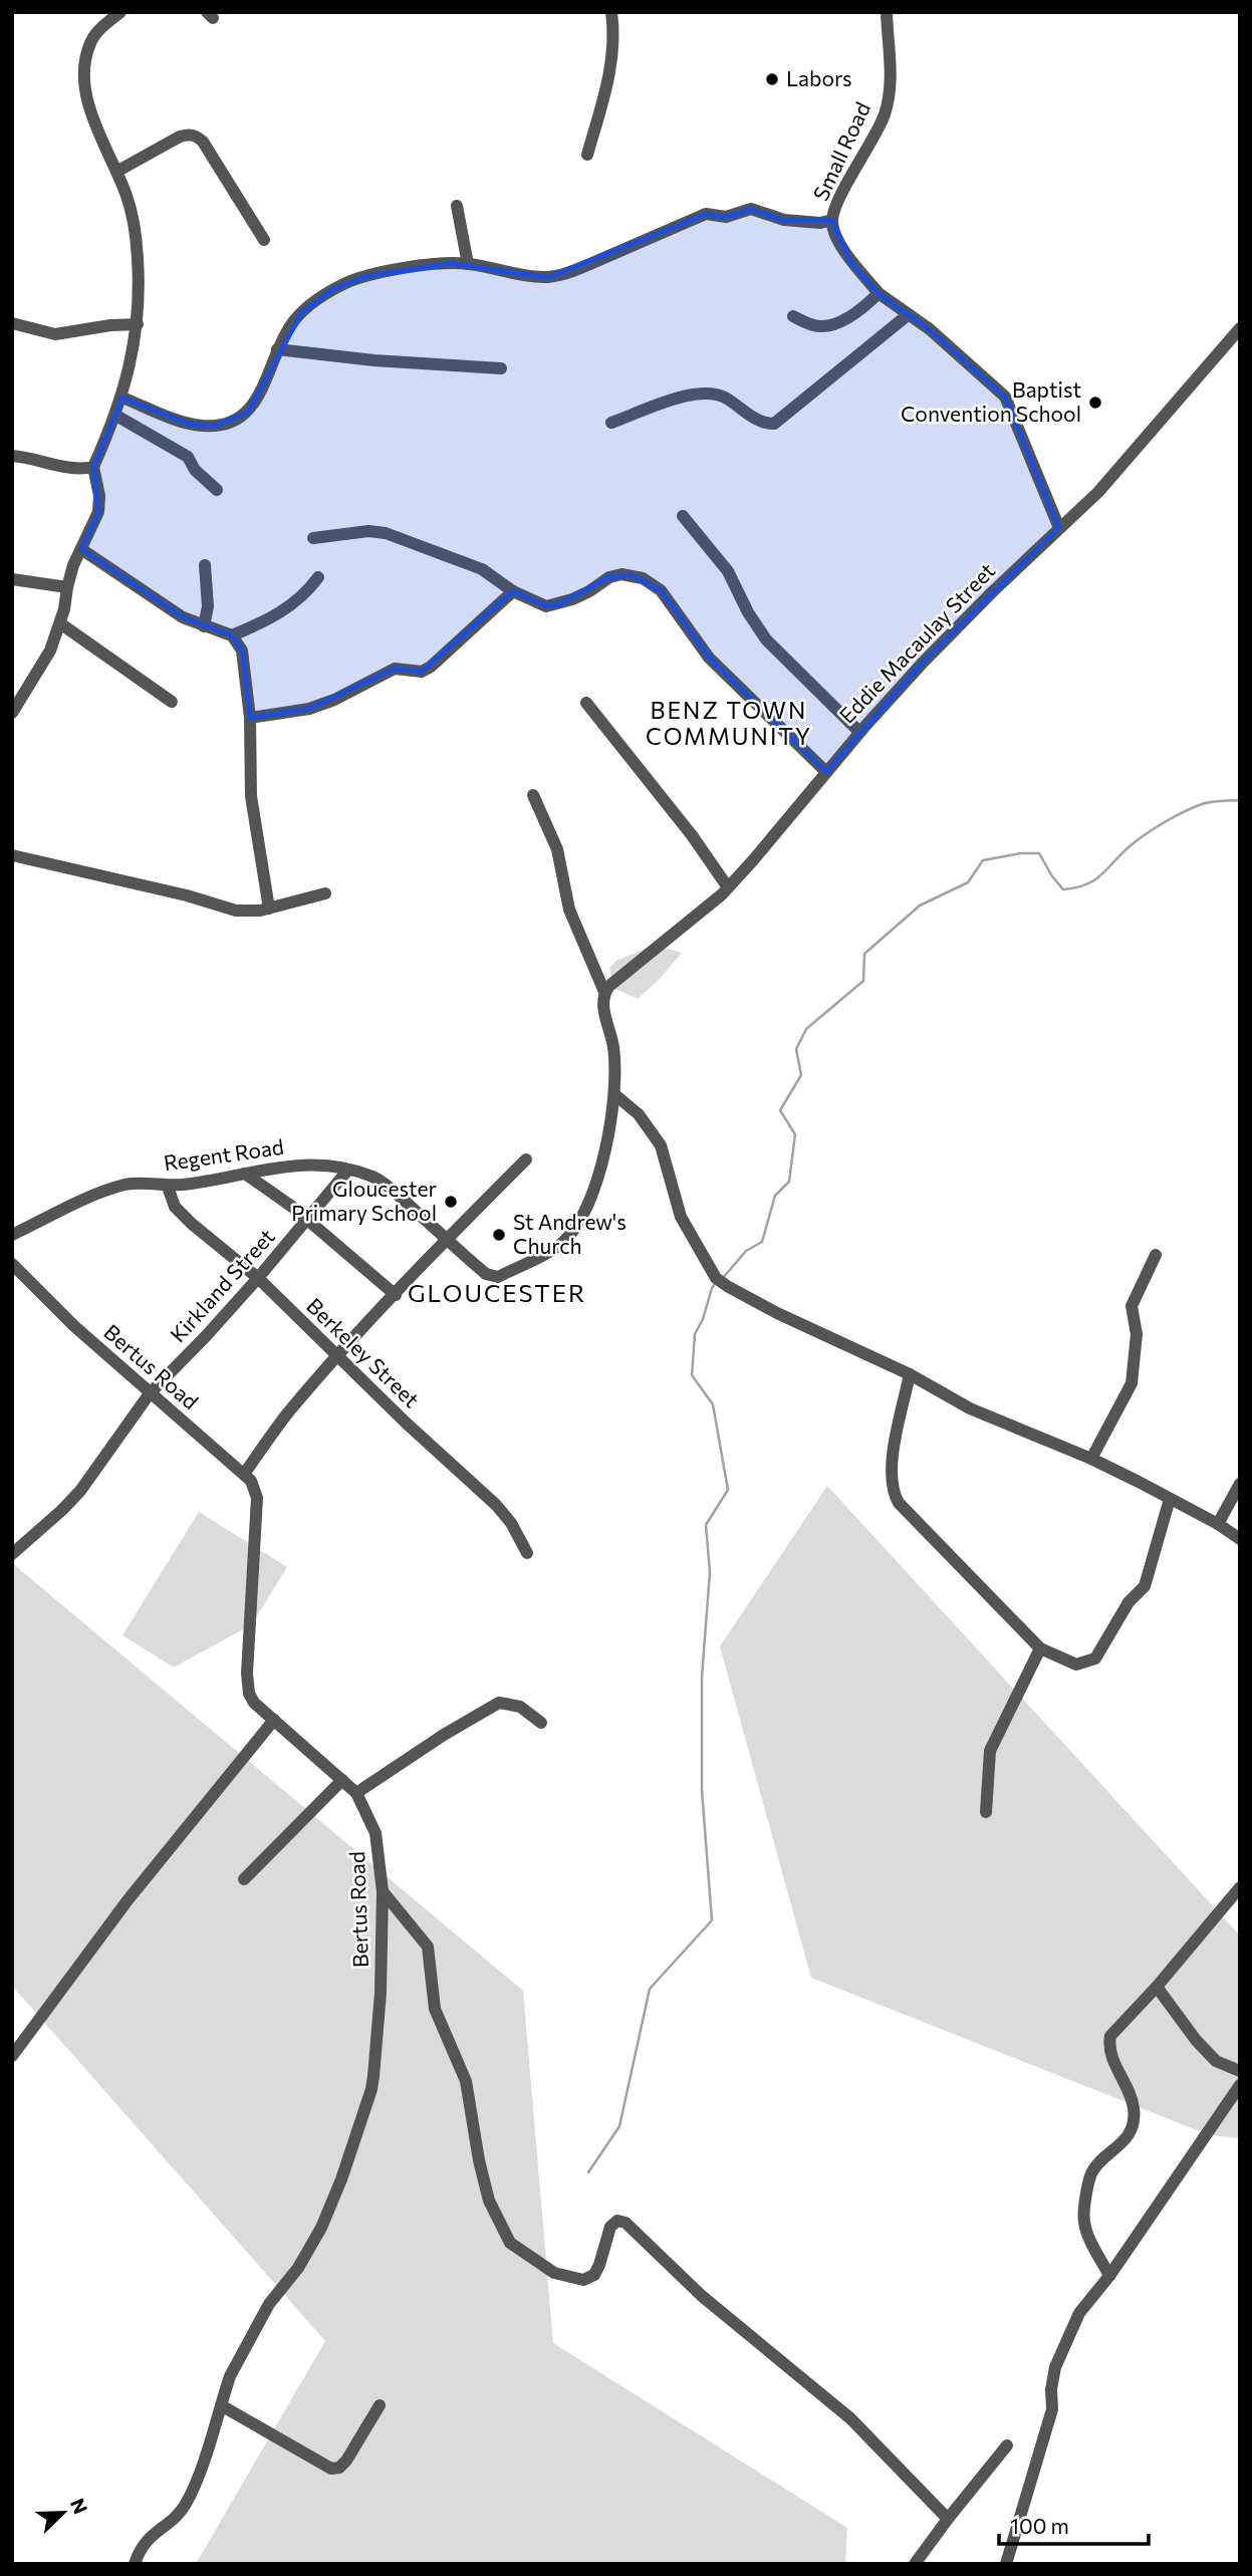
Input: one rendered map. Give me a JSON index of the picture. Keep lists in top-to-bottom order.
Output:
{
  "streets": {
    "street": [
      "Small Road",
      "Eddie Macaulay Street",
      "Regent Road",
      "Kirkland Street",
      "Berkeley Street",
      "Bertus Road"
    ]
  },
  "crossings": [
    ["Small Road", "Eddie Macaulay Street"],
    ["Regent Road", "Kirkland Street"],
    ["Regent Road", "Berkeley Street"],
    ["Kirkland Street", "Berkeley Street"],
    ["Kirkland Street", "Bertus Road"]
  ],
  "districts": ["BENZ TOWN COMMUNITY", "GLOUCESTER"],
  "places": [
    "Labors",
    "Baptist Convention School",
    "Gloucester Primary School",
    "St Andrew's Church"
  ],
  "scale_bar": "100 m",
  "north": "top right"
}
